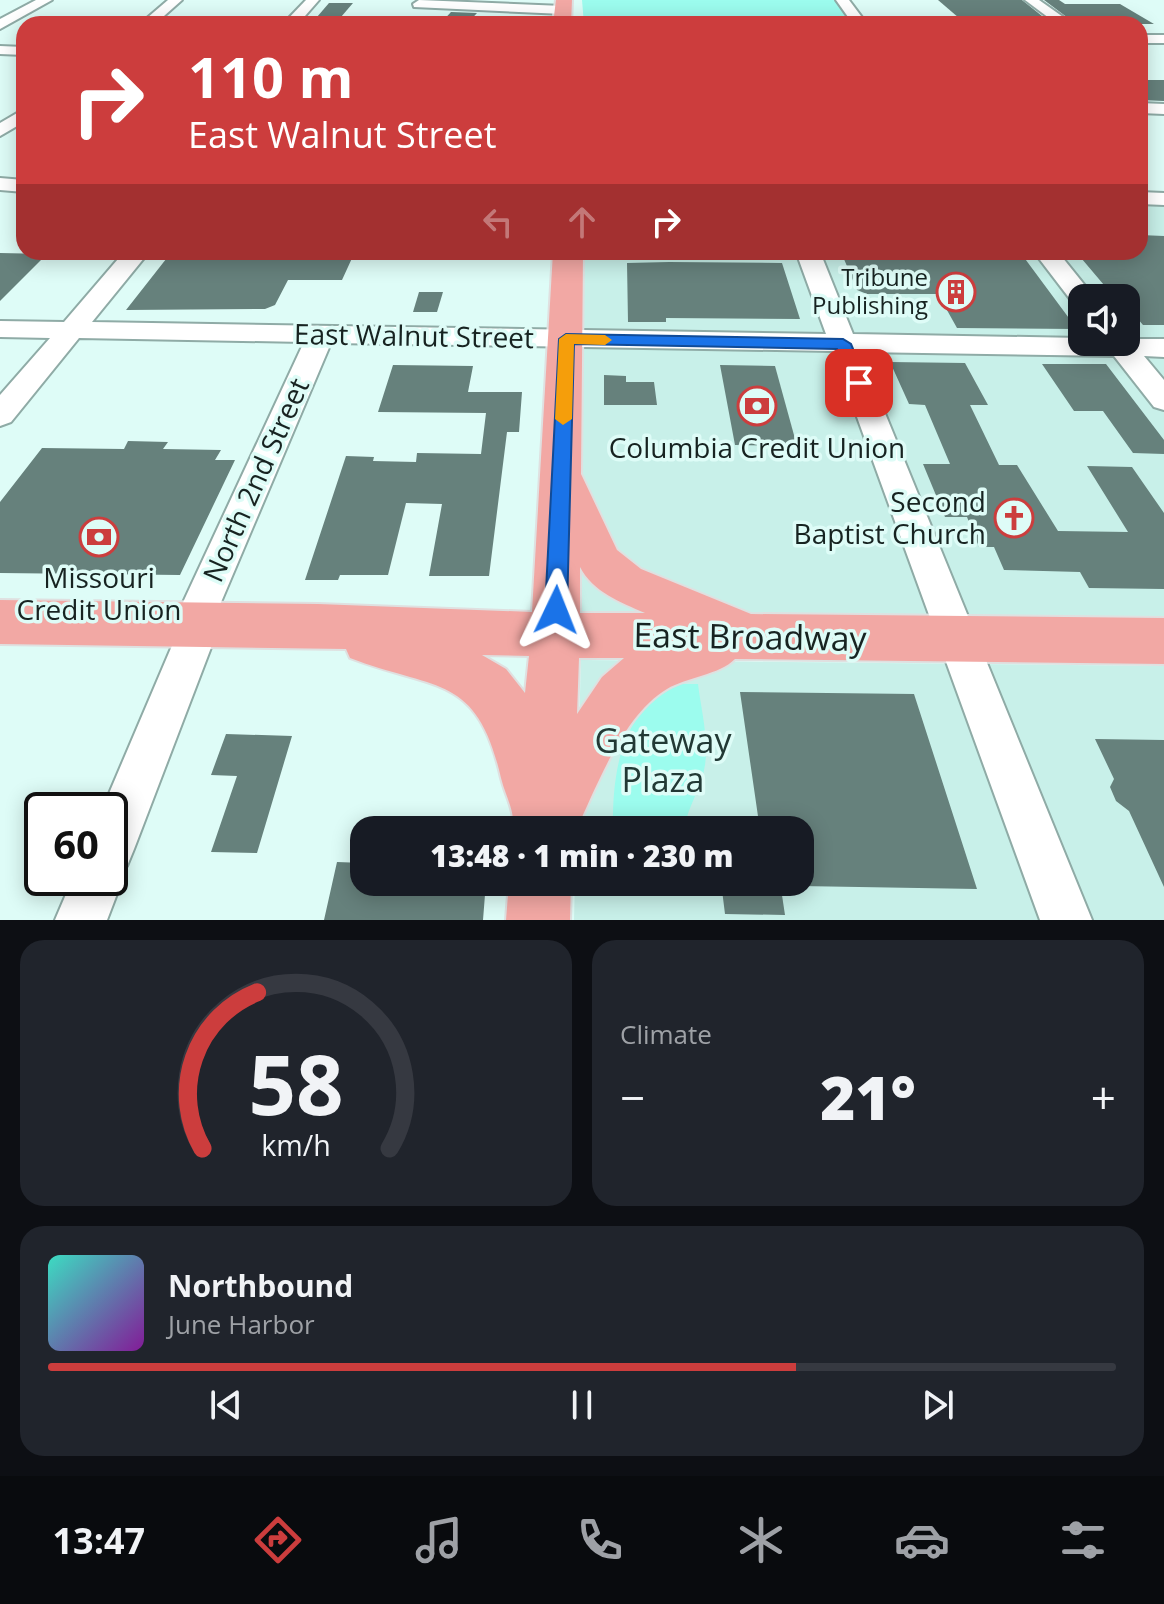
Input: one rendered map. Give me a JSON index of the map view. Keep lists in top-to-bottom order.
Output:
{
  "streets": {
    "main road": ["East Broadway"],
    "street": ["East Walnut Street", "North 2nd Street"]
  },
  "crossings": [
    ["East Walnut Street", "North 2nd Street"],
    ["North 2nd Street", "East Broadway"]
  ],
  "parks": ["Gateway Plaza"],
  "places": {
    "building": ["Tribune Publishing"],
    "bank": ["Columbia Credit Union", "Missouri Credit Union"],
    "church": ["Second Baptist Church"]
  },
  "page": {
    "turn": ["110 m", "East Walnut Street"],
    "limit": "60",
    "trip": "13:48 · 1 min · 230 m",
    "tile": "Climate",
    "heat": ["−", "21°", "+"],
    "song": ["Northbound", "June Harbor"],
    "tabs": "13:47",
    "gauge": ["58", "km/h"]
  }
}
